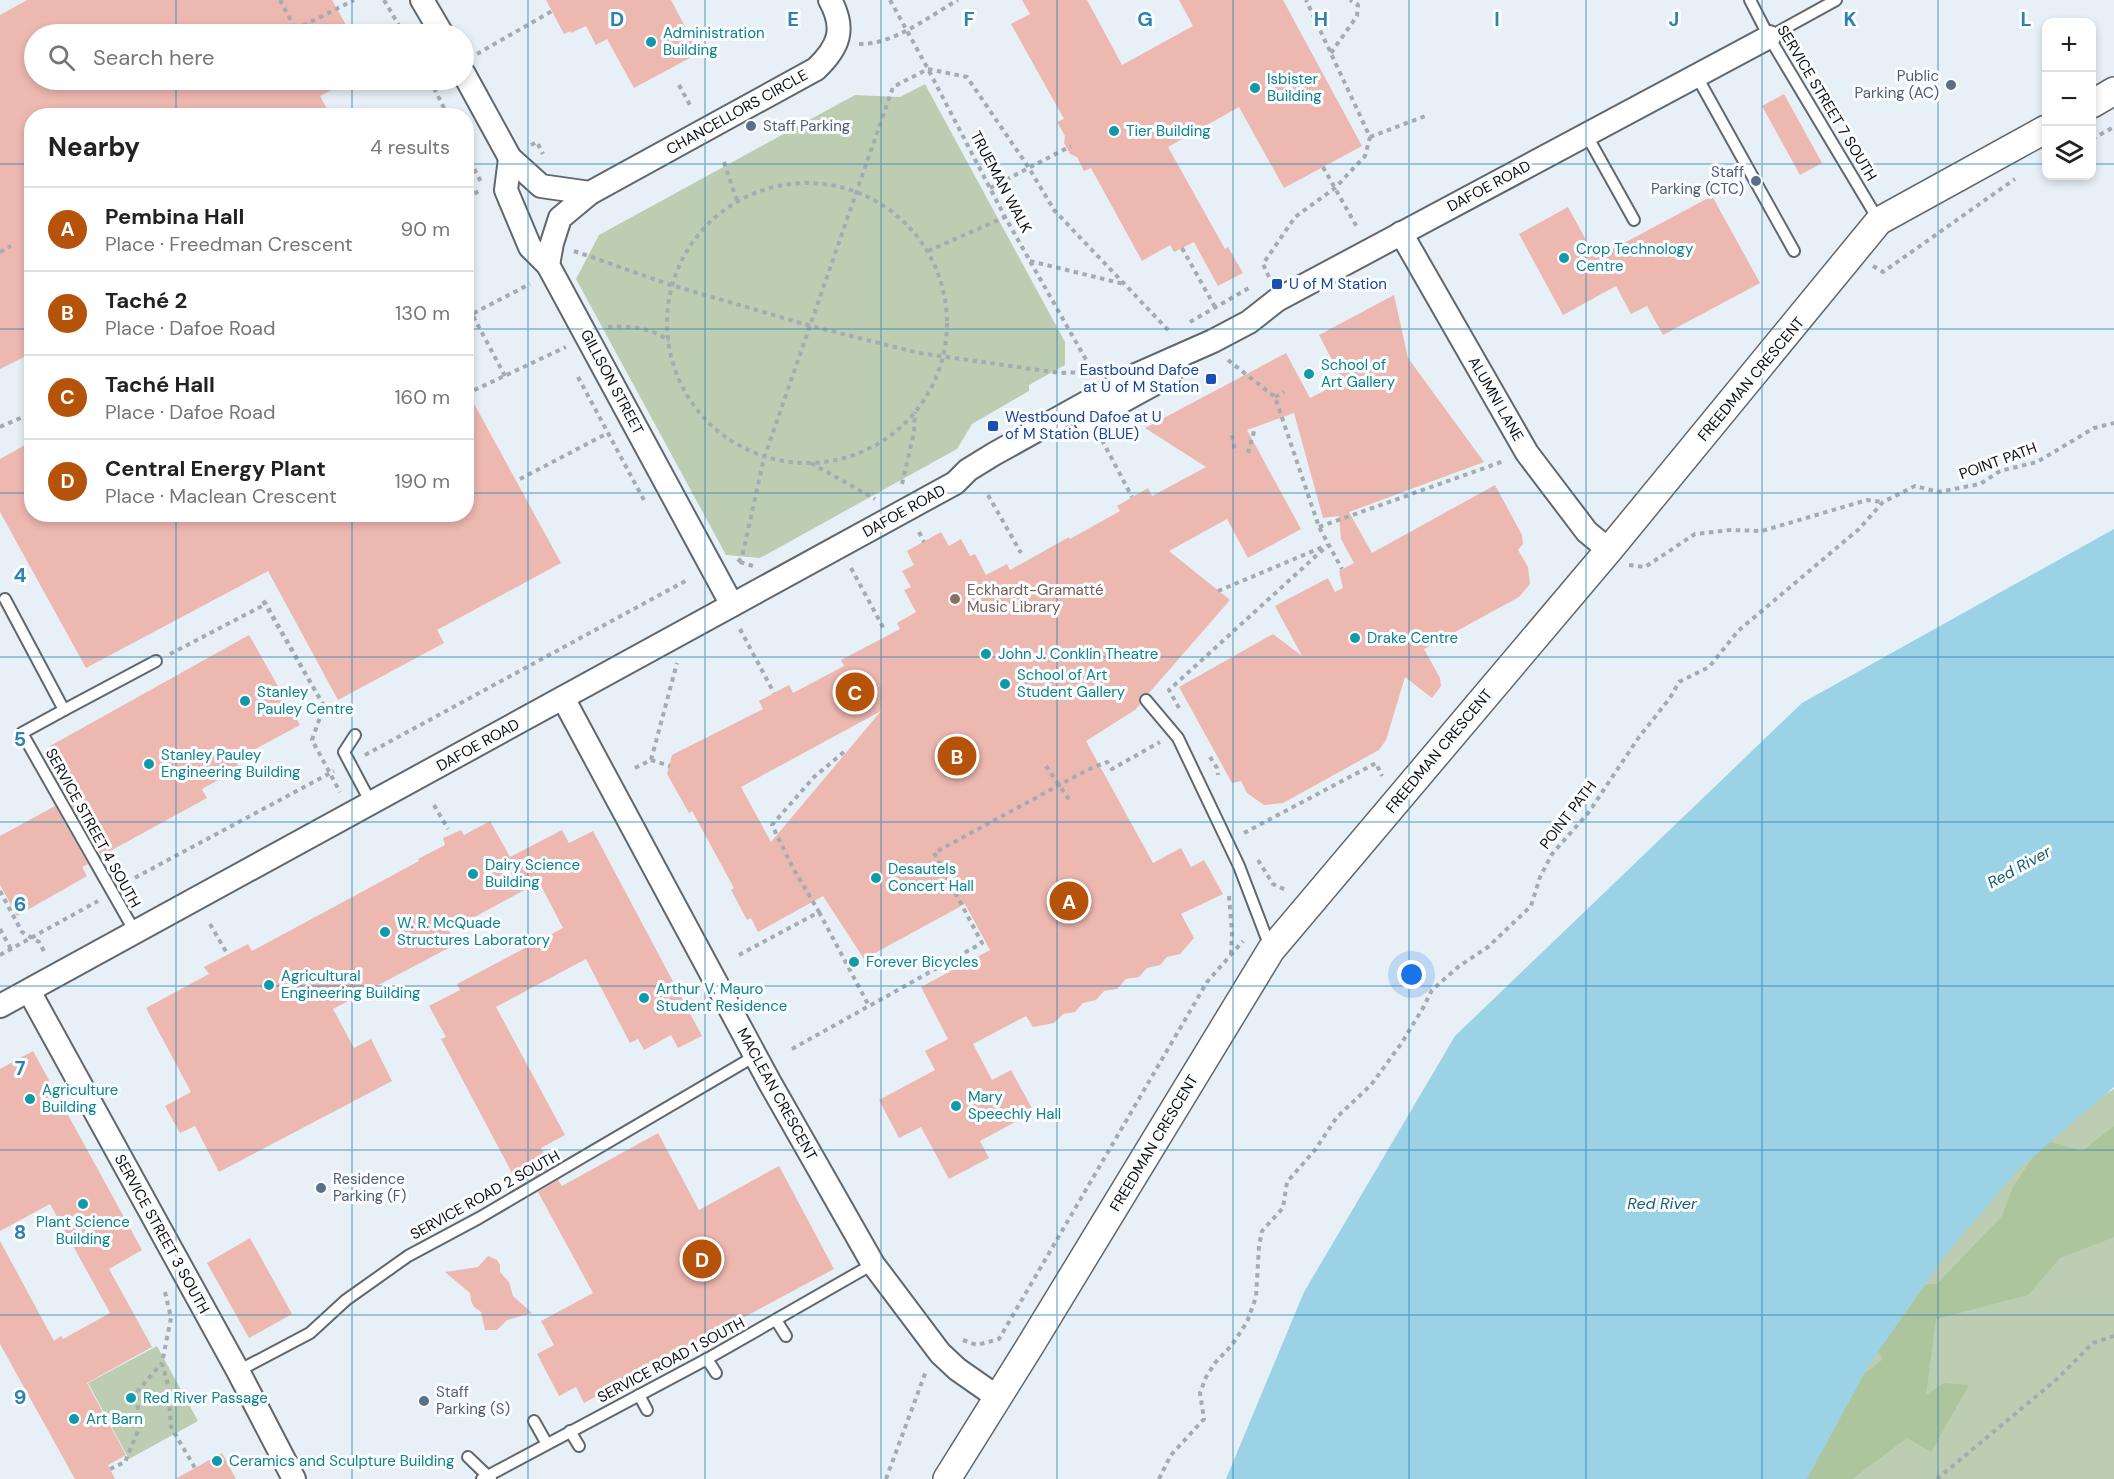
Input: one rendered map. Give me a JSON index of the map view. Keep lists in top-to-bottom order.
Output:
{
  "streets": {
    "street": [
      "CHANCELLORS CIRCLE",
      "DAFOE ROAD",
      "FREEDMAN CRESCENT",
      "GILLSON STREET",
      "ALUMNI LANE",
      "MACLEAN CRESCENT",
      "SERVICE STREET 3 SOUTH"
    ],
    "lane": [
      "SERVICE STREET 7 SOUTH",
      "SERVICE STREET 4 SOUTH",
      "SERVICE ROAD 2 SOUTH",
      "SERVICE ROAD 1 SOUTH"
    ],
    "path": ["TRUEMAN WALK", "POINT PATH"]
  },
  "crossings": [
    ["SERVICE STREET 7 SOUTH", "DAFOE ROAD"],
    ["SERVICE STREET 7 SOUTH", "FREEDMAN CRESCENT"],
    ["CHANCELLORS CIRCLE", "GILLSON STREET"],
    ["DAFOE ROAD", "GILLSON STREET"],
    ["DAFOE ROAD", "ALUMNI LANE"],
    ["DAFOE ROAD", "SERVICE STREET 4 SOUTH"],
    ["DAFOE ROAD", "MACLEAN CRESCENT"],
    ["DAFOE ROAD", "SERVICE STREET 3 SOUTH"],
    ["FREEDMAN CRESCENT", "ALUMNI LANE"],
    ["FREEDMAN CRESCENT", "MACLEAN CRESCENT"],
    ["MACLEAN CRESCENT", "SERVICE ROAD 2 SOUTH"],
    ["MACLEAN CRESCENT", "SERVICE ROAD 1 SOUTH"],
    ["SERVICE ROAD 2 SOUTH", "SERVICE STREET 3 SOUTH"]
  ],
  "water": ["Red River"],
  "places": {
    "other": [
      "Administration Building",
      "Public Parking (AC)",
      "Isbister Building",
      "Staff Parking",
      "Tier Building",
      "Staff Parking (CTC)",
      "Crop Technology Centre",
      "School of Art Gallery",
      "Eckhardt-Gramatté Music Library",
      "Drake Centre",
      "John J. Conklin Theatre",
      "School of Art Student Gallery",
      "Stanley Pauley Centre",
      "Stanley Pauley Engineering Building",
      "Dairy Science Building",
      "Desautels Concert Hall",
      "W. R. McQuade Structures Laboratory",
      "Forever Bicycles",
      "Agricultural Engineering Building",
      "Arthur V. Mauro Student Residence",
      "Agriculture Building",
      "Mary Speechly Hall",
      "Residence Parking (F)",
      "Plant Science Building",
      "Red River Passage",
      "Staff Parking (S)",
      "Art Barn",
      "Ceramics and Sculpture Building"
    ],
    "transit": ["U of M Station", "Eastbound Dafoe at U of M Station", "Westbound Dafoe at U of M Station (BLUE)"]
  },
  "page": {
    "map_buttons": ["+", "−"],
    "search": "Search here",
    "heading": ["Nearby", "4 results"],
    "list": [
      {
        "mark": "A",
        "name": "Pembina Hall",
        "note": "Place · Freedman Crescent",
        "value": "90 m"
      },
      {
        "mark": "B",
        "name": "Taché 2",
        "note": "Place · Dafoe Road",
        "value": "130 m"
      },
      {
        "mark": "C",
        "name": "Taché Hall",
        "note": "Place · Dafoe Road",
        "value": "160 m"
      },
      {
        "mark": "D",
        "name": "Central Energy Plant",
        "note": "Place · Maclean Crescent",
        "value": "190 m"
      }
    ],
    "pins": [
      "C",
      "B",
      "A",
      "D"
    ]
  },
  "grid": {
    "columns": [
      "D",
      "E",
      "F",
      "G",
      "H",
      "I",
      "J",
      "K",
      "L"
    ],
    "rows": [
      "4",
      "5",
      "6",
      "7",
      "8",
      "9"
    ]
  }
}
